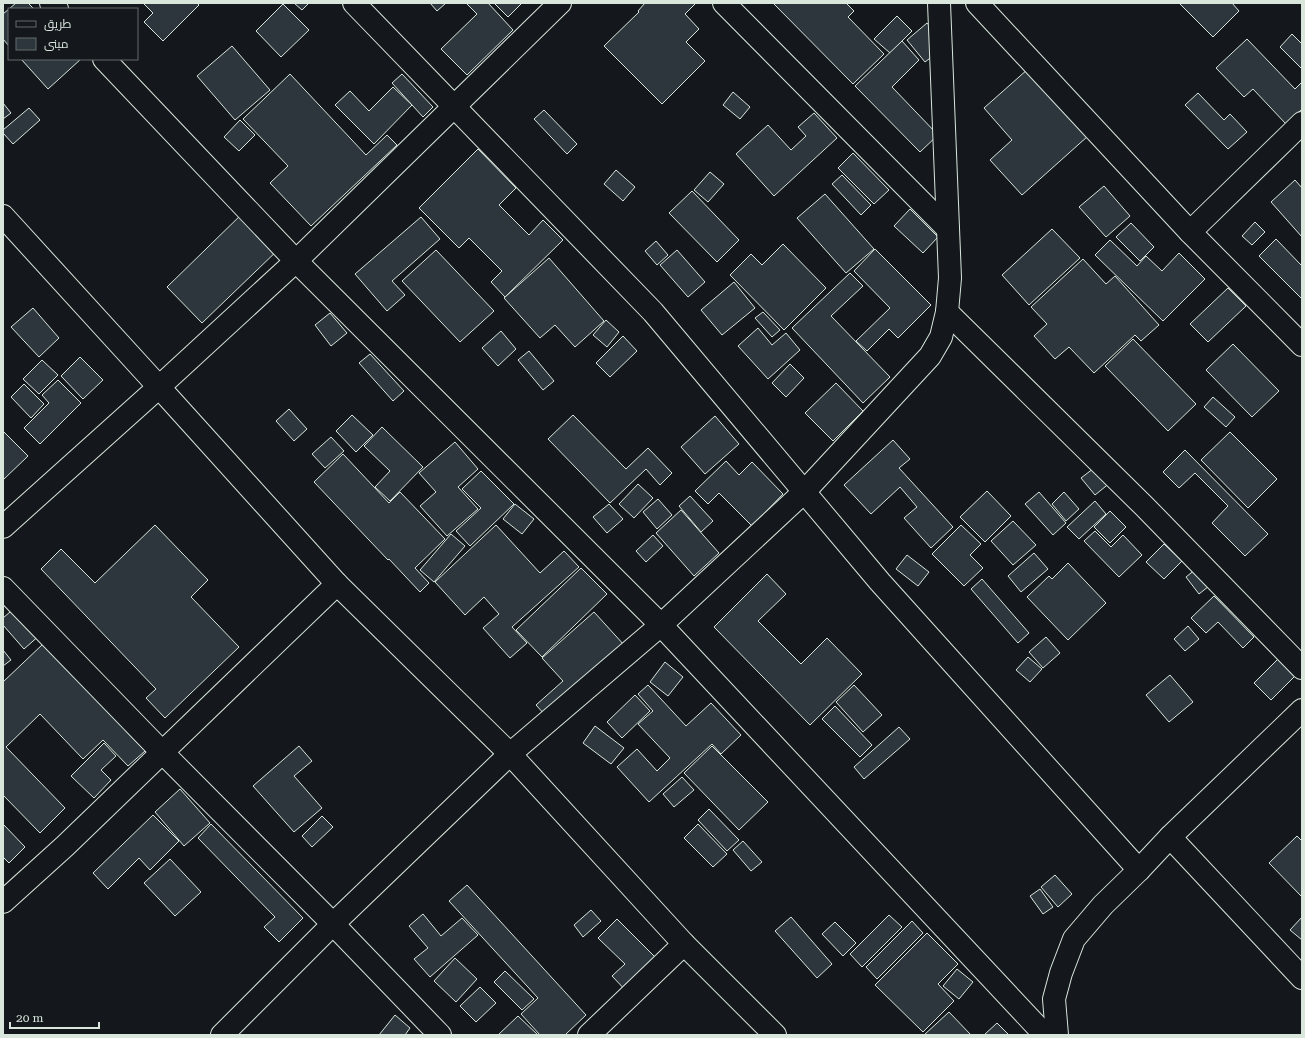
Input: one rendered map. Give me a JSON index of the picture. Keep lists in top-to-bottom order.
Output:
{
  "legend": ["طريق", "مبنى"],
  "scale_bar": "20 m"
}
